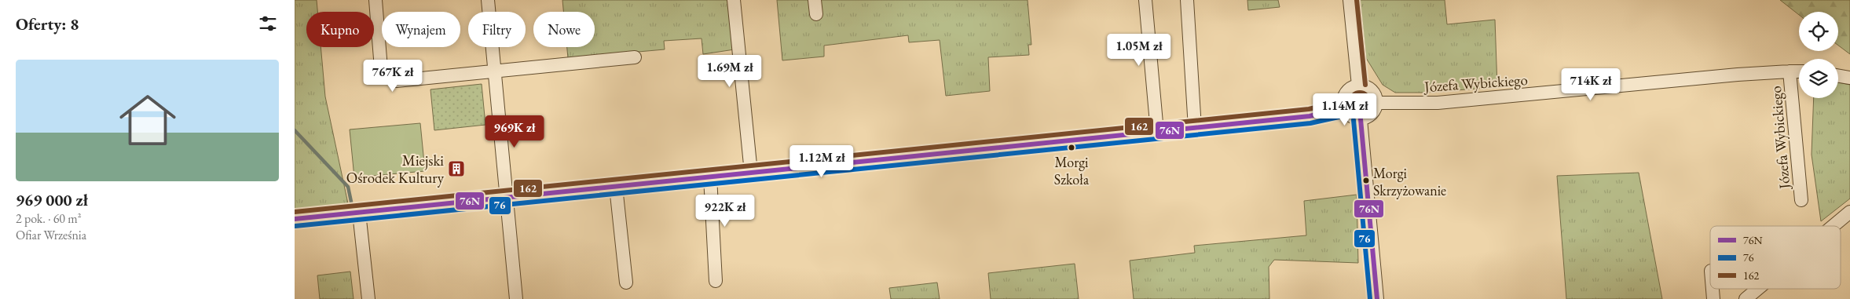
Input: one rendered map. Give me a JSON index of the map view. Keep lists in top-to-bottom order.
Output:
{
  "streets": {
    "street": ["Józefa Wybickiego"]
  },
  "places": {
    "other": ["Morgi Szkoła", "Morgi Skrzyżowanie"],
    "building": ["Miejski Ośrodek Kultury"]
  },
  "lines": ["transit line 162", "transit line 76N", "transit line 76"],
  "legend": ["76N", "76", "162"],
  "page": {
    "heading": "Oferty: 8",
    "chip": [
      "Kupno",
      "Wynajem",
      "Filtry",
      "Nowe"
    ],
    "price": [
      "1.05M zł",
      "1.69M zł",
      "767K zł",
      "714K zł",
      "1.14M zł",
      "969K zł",
      "1.12M zł",
      "922K zł"
    ],
    "list": [
      {
        "name": "969 000 zł",
        "note": "2 pok. · 60 m² · Ofiar Września"
      }
    ]
  }
}
